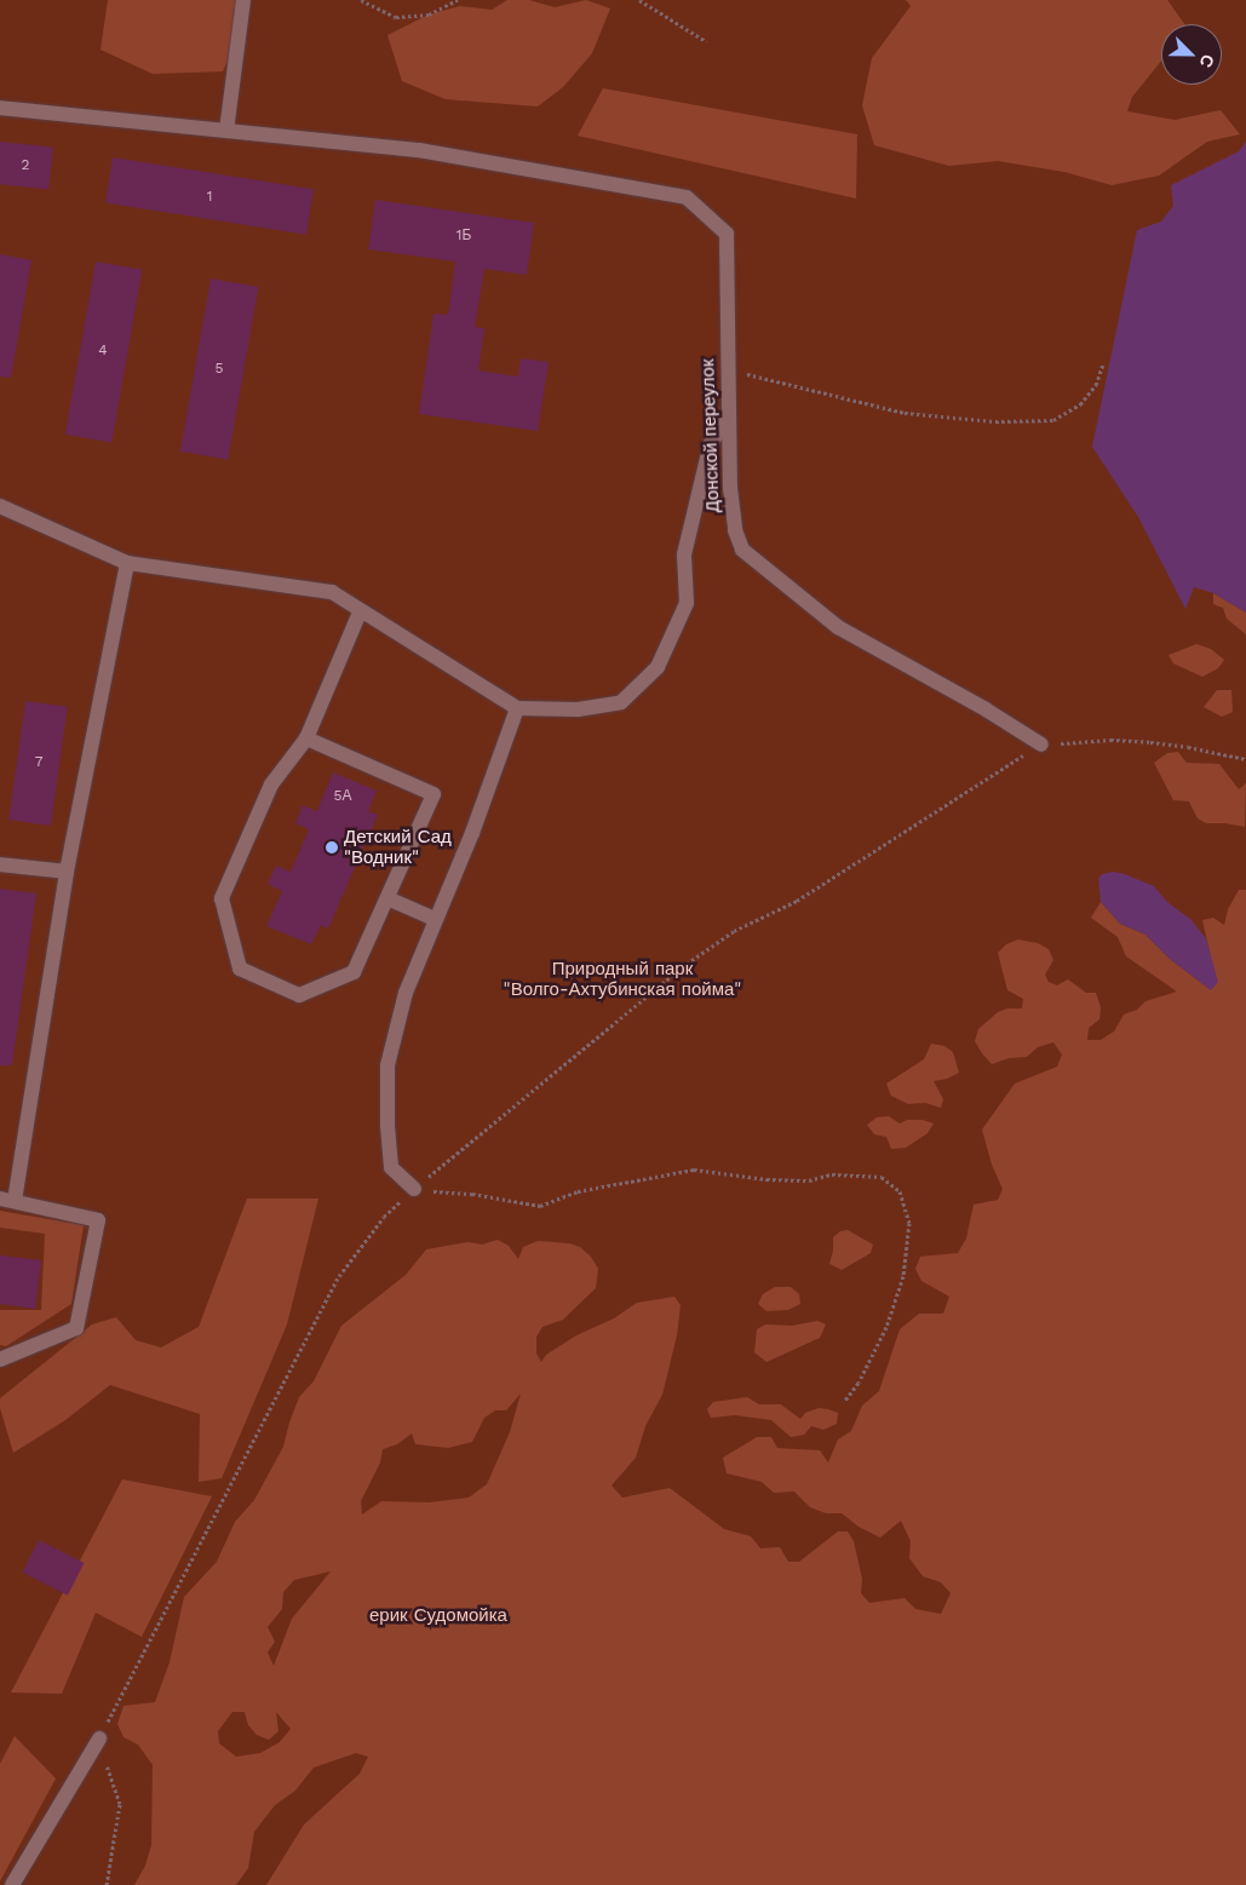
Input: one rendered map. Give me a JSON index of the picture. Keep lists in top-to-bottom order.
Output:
{
  "streets": {
    "street": ["Донской переулок"]
  },
  "parks": ["Природный парк \"Волго-Ахтубинская пойма\"", "ерик Судомойка"],
  "places": ["Детский Сад \"Водник\""],
  "house_numbers": [
    "2",
    "1",
    "1Б",
    "4",
    "5",
    "7",
    "5А"
  ],
  "north": "bottom right"
}
